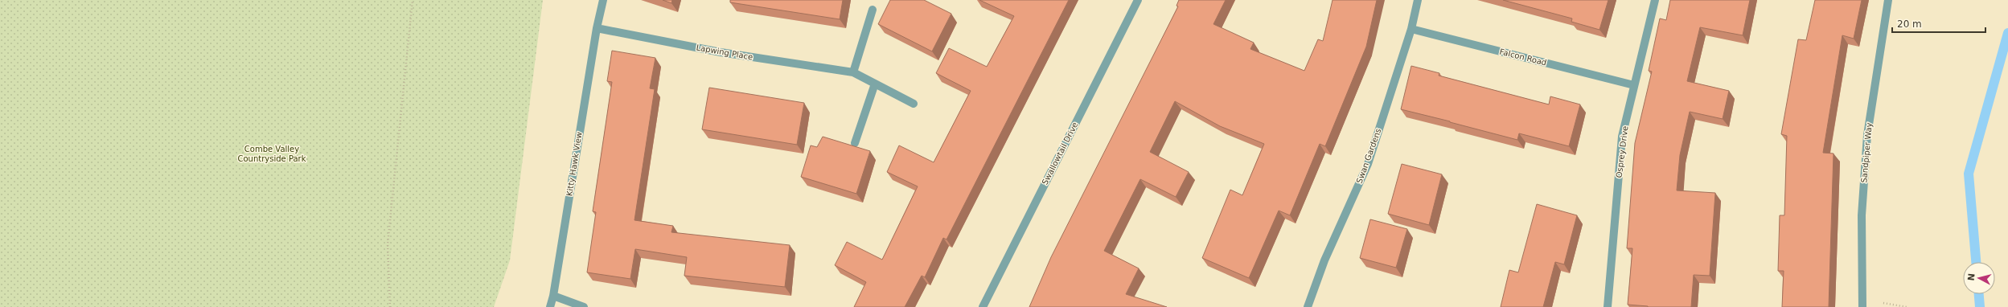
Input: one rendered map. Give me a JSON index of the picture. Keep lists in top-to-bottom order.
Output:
{
  "streets": {
    "street": [
      "Lapwing Place",
      "Falcon Road",
      "Osprey Drive",
      "Sandpiper Way",
      "Swallowtail Drive",
      "Swan Gardens",
      "Kitty Hawk View"
    ]
  },
  "crossings": [
    ["Lapwing Place", "Kitty Hawk View"],
    ["Falcon Road", "Osprey Drive"],
    ["Falcon Road", "Swan Gardens"]
  ],
  "parks": ["Combe Valley Countryside Park"],
  "scale_bar": "20 m",
  "north": "left"
}
